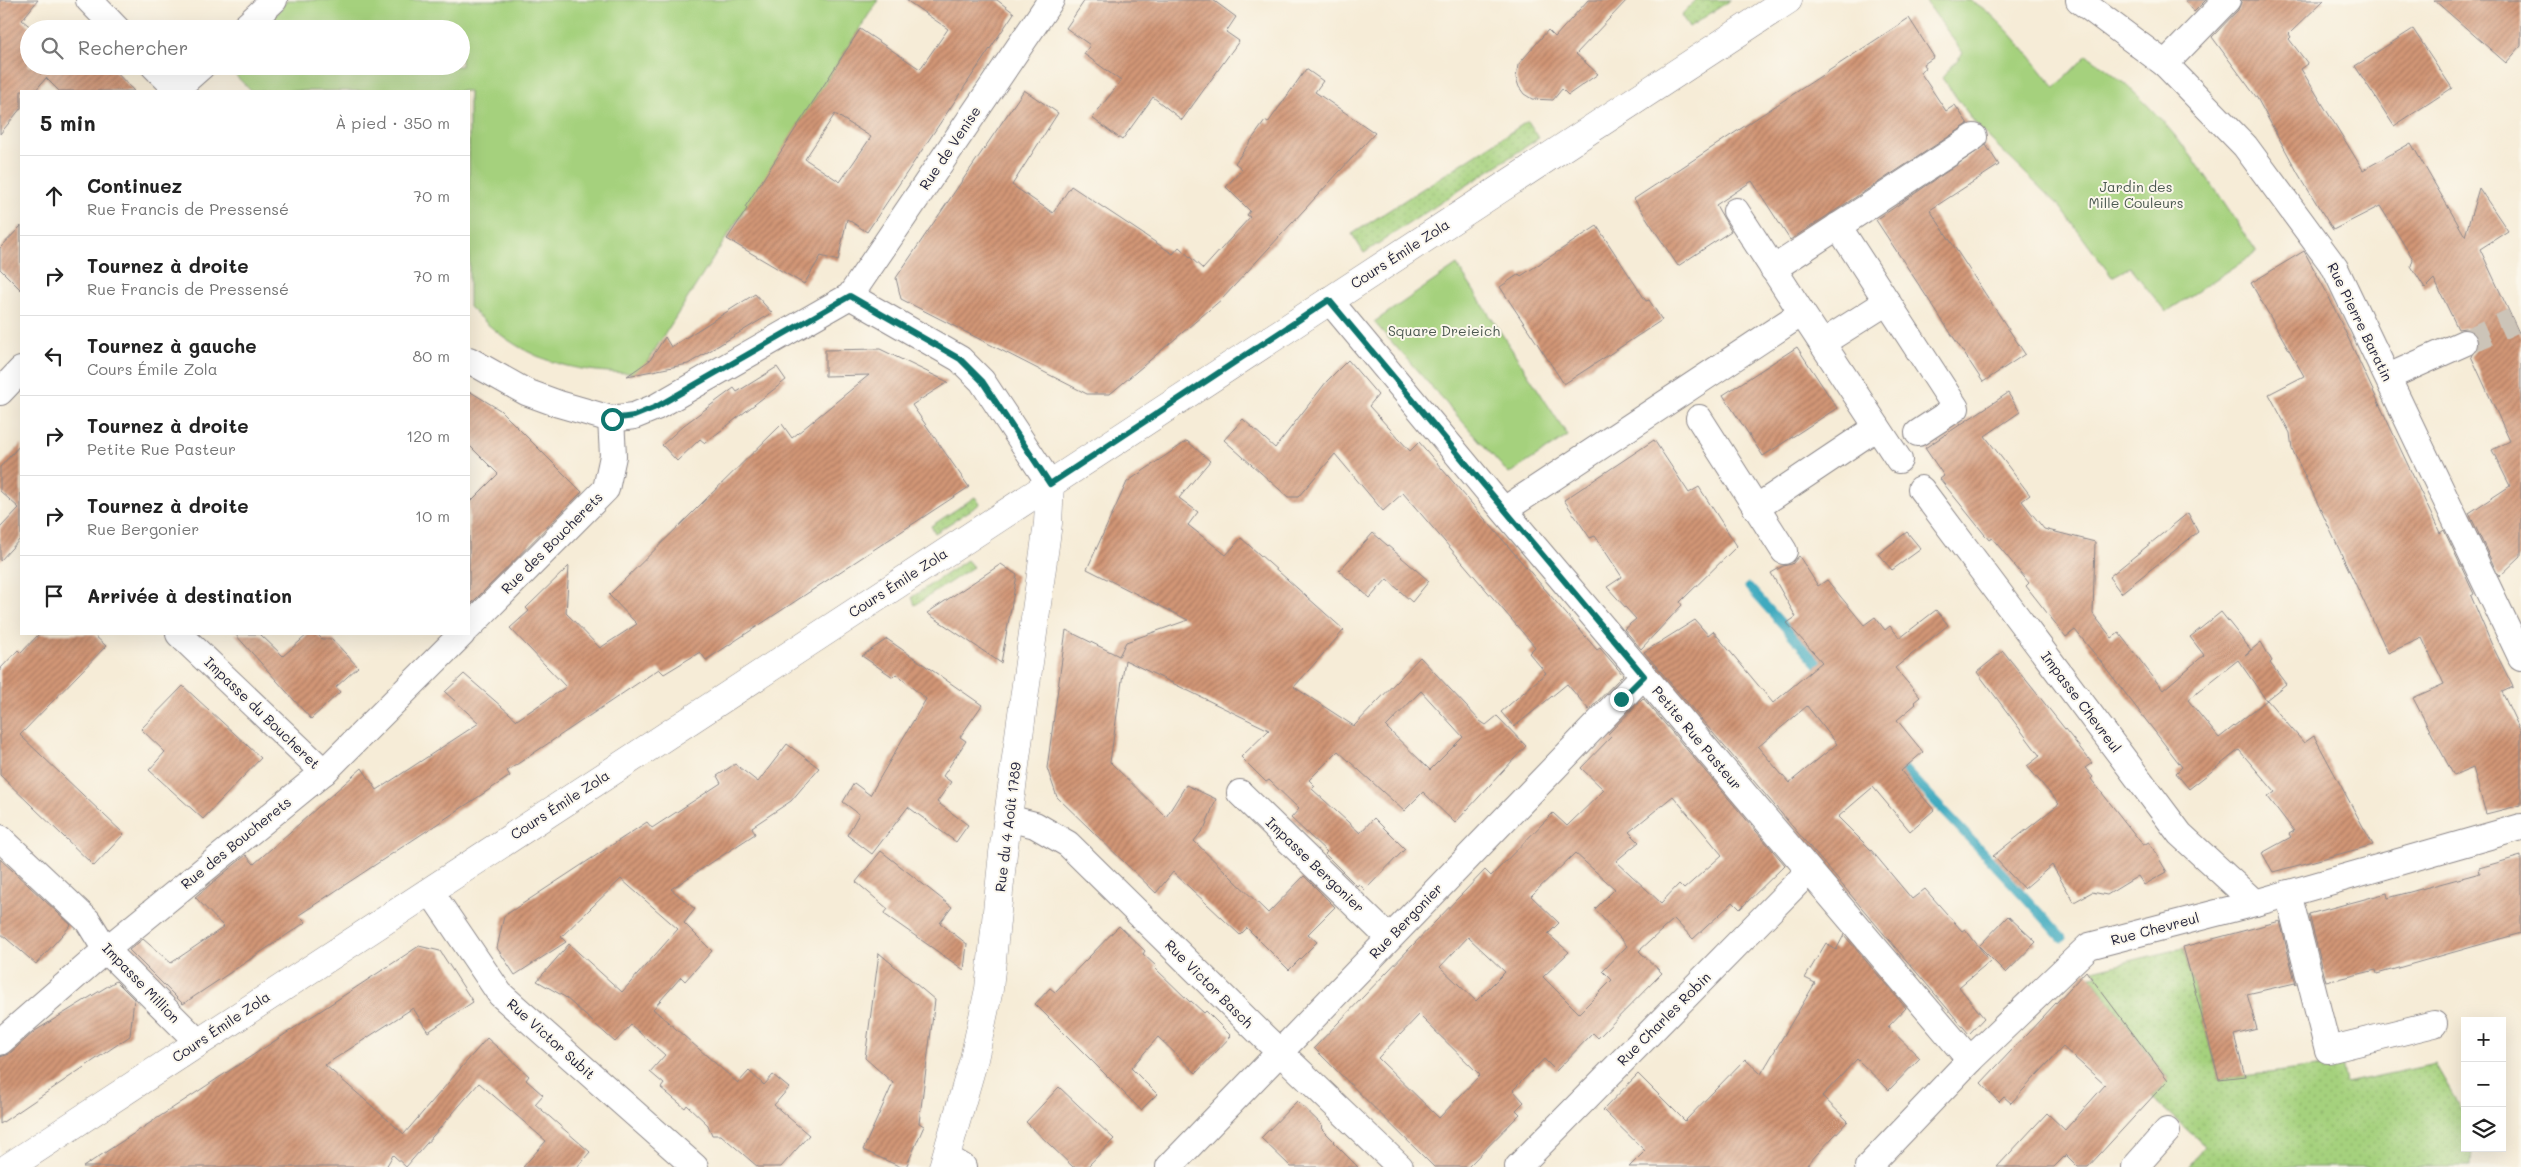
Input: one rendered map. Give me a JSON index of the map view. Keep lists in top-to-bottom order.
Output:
{
  "streets": {
    "main road": ["Cours Émile Zola", "Rue du 4 Août 1789"],
    "street": [
      "Rue de Venise",
      "Rue Pierre Baratin",
      "Rue des Boucherets",
      "Impasse Chevreul",
      "Impasse du Boucheret",
      "Petite Rue Pasteur",
      "Impasse Bergonier",
      "Rue Bergonier",
      "Rue Chevreul",
      "Impasse Million",
      "Rue Victor Basch",
      "Rue Charles Robin",
      "Rue Victor Subit"
    ]
  },
  "crossings": [
    ["Cours Émile Zola", "Petite Rue Pasteur"],
    ["Cours Émile Zola", "Rue du 4 Août 1789"],
    ["Cours Émile Zola", "Impasse Million"],
    ["Cours Émile Zola", "Rue Victor Subit"],
    ["Rue des Boucherets", "Impasse du Boucheret"],
    ["Rue des Boucherets", "Impasse Million"],
    ["Impasse Chevreul", "Rue Chevreul"],
    ["Petite Rue Pasteur", "Rue Bergonier"],
    ["Petite Rue Pasteur", "Rue Chevreul"],
    ["Petite Rue Pasteur", "Rue Charles Robin"],
    ["Rue du 4 Août 1789", "Rue Victor Basch"],
    ["Impasse Bergonier", "Rue Bergonier"],
    ["Rue Bergonier", "Rue Victor Basch"]
  ],
  "parks": ["Jardin des Mille Couleurs", "Square Dreieich"],
  "page": {
    "search": "Rechercher",
    "heading": ["5 min", "À pied · 350 m"],
    "list": [
      ["Continuez", "Rue Francis de Pressensé", "70 m"],
      ["Tournez à droite", "Rue Francis de Pressensé", "70 m"],
      ["Tournez à gauche", "Cours Émile Zola", "80 m"],
      ["Tournez à droite", "Petite Rue Pasteur", "120 m"],
      ["Tournez à droite", "Rue Bergonier", "10 m"],
      "Arrivée à destination"
    ],
    "map_buttons": ["+", "−"]
  }
}
